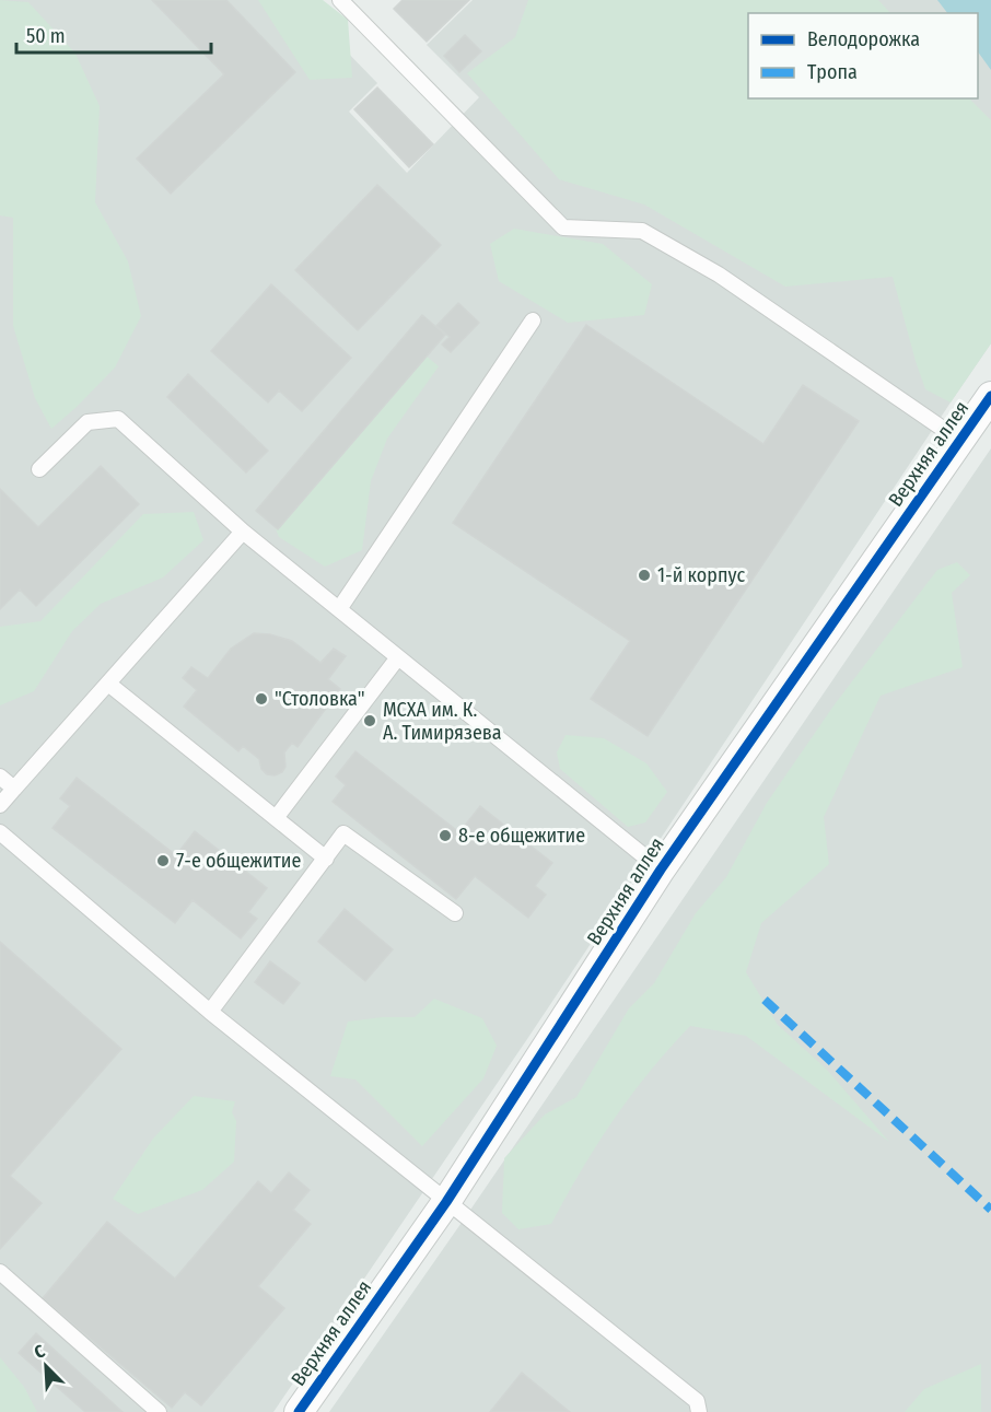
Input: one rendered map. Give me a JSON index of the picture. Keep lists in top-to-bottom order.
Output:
{
  "streets": {
    "street": ["Верхняя аллея"]
  },
  "places": [
    "1-й корпус",
    "\"Столовка\"",
    "МСХА им. К. А. Тимирязева",
    "8-е общежитие",
    "7-е общежитие"
  ],
  "legend": ["Велодорожка", "Тропа"],
  "scale_bar": "50 m",
  "north": "top left"
}
